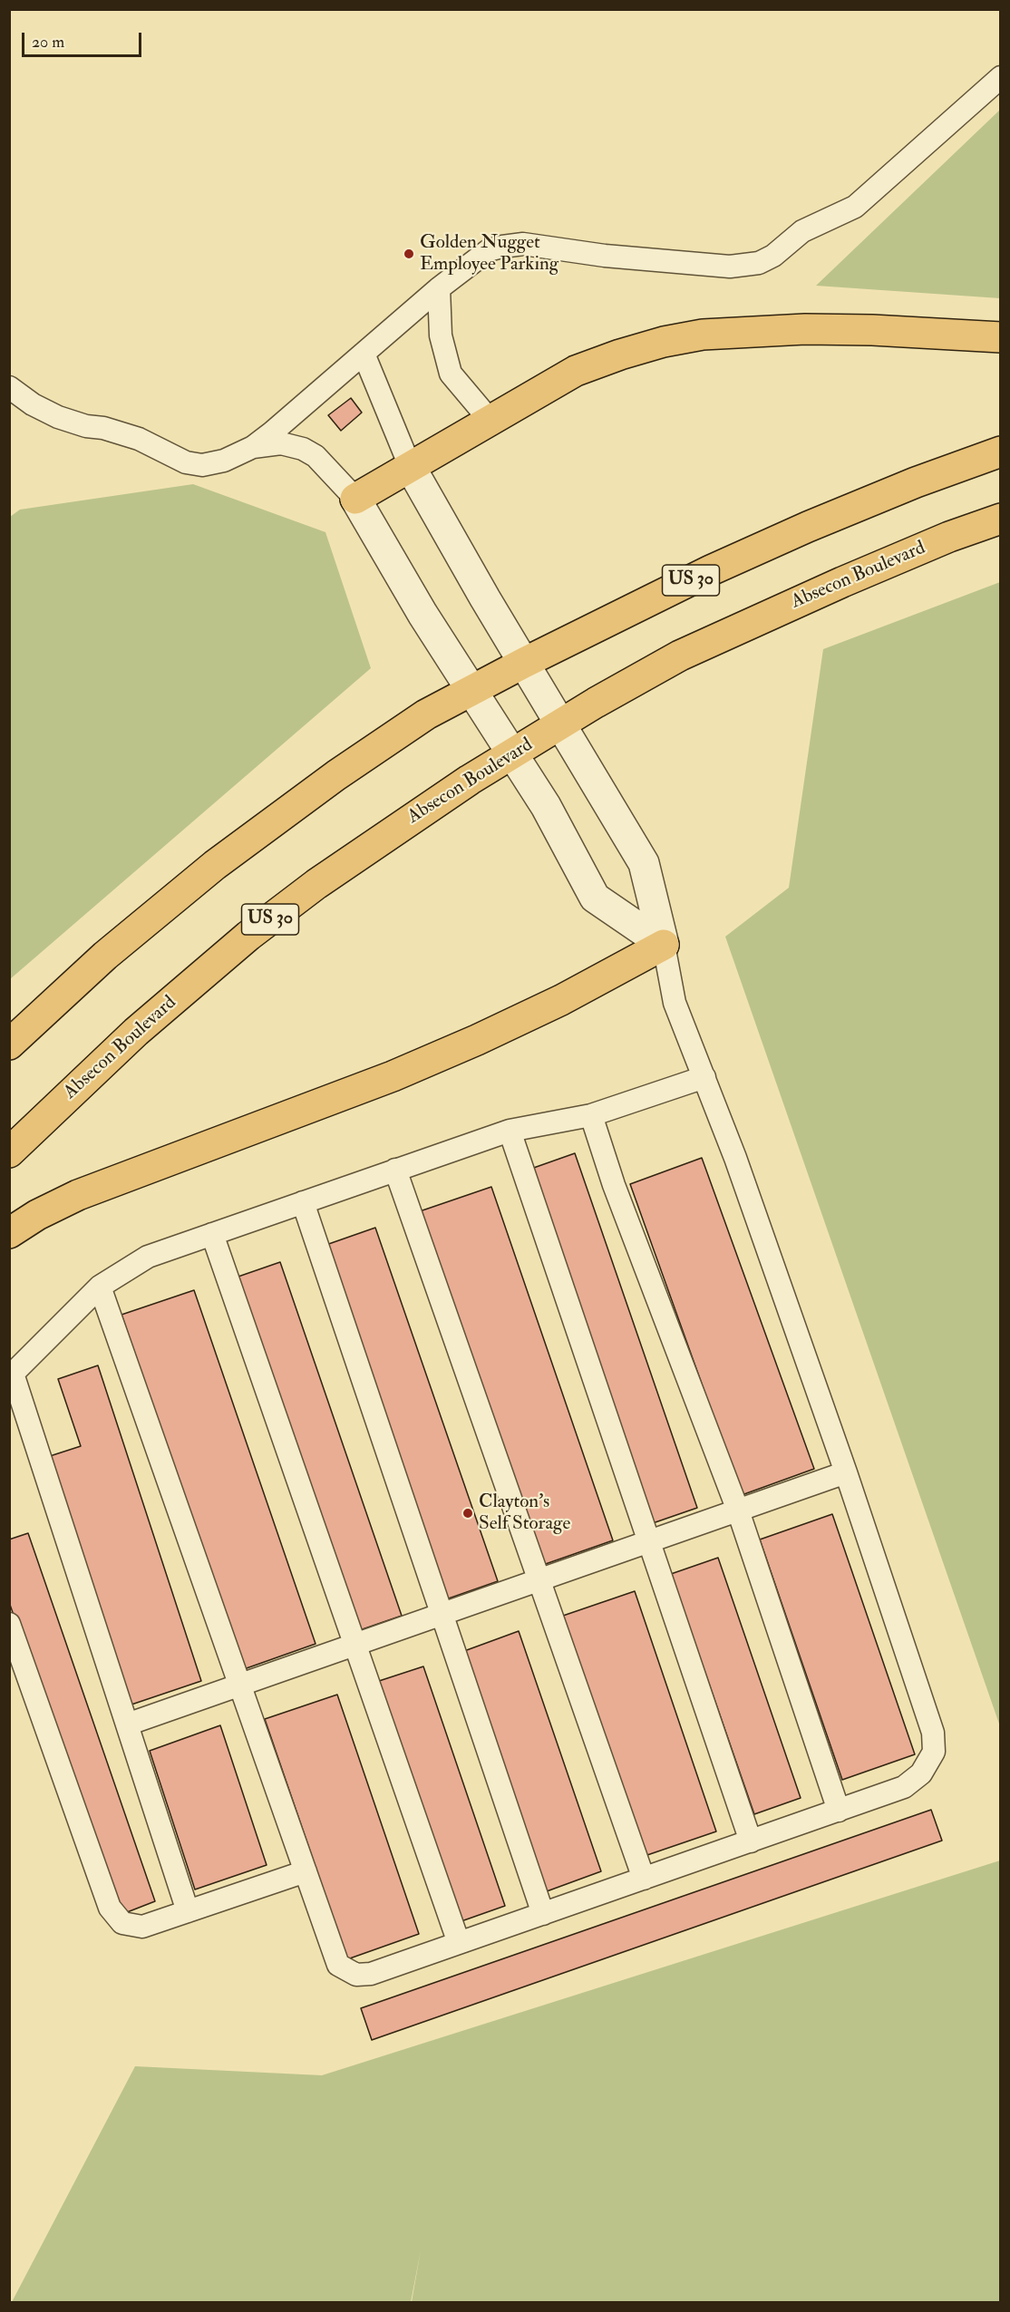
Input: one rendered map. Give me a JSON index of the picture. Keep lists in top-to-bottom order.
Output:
{
  "streets": {
    "highway": ["Absecon Boulevard", "US 30"]
  },
  "places": ["Golden Nugget Employee Parking", "Clayton's Self Storage"],
  "scale_bar": "20 m"
}
